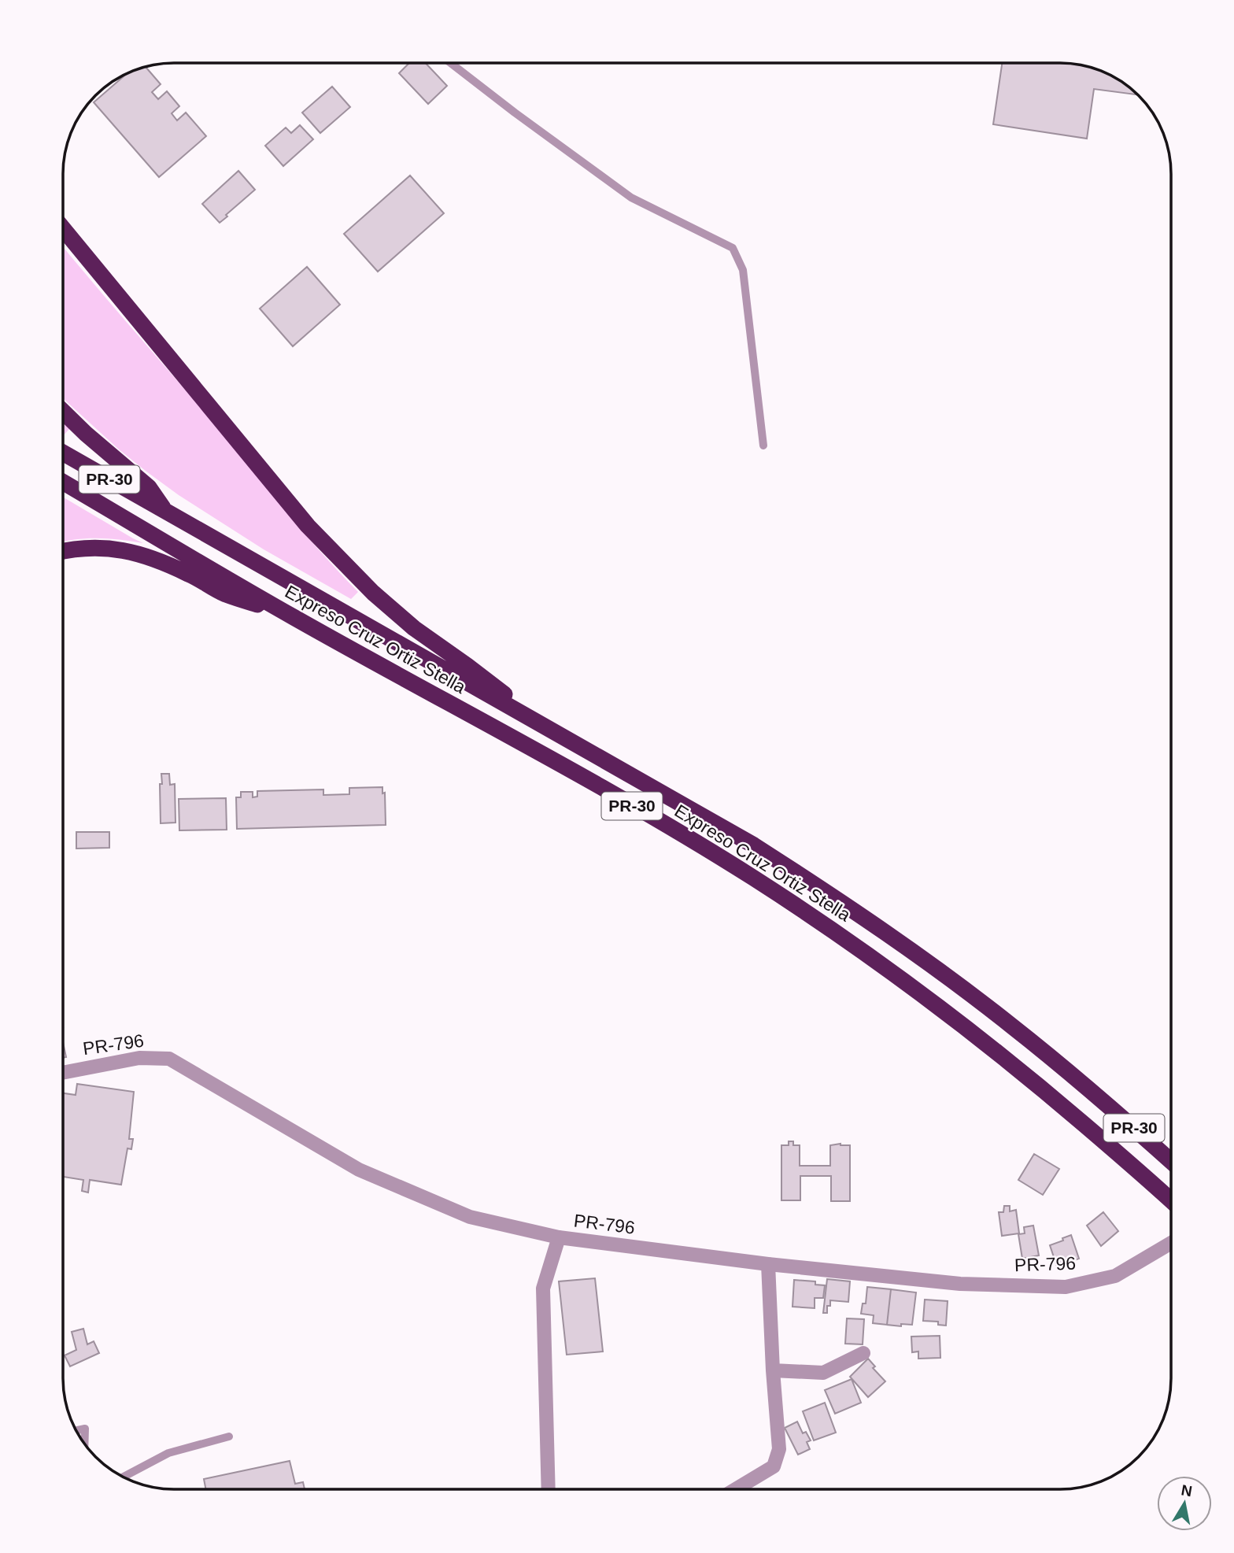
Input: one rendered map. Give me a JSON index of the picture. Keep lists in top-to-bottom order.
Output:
{
  "streets": {
    "highway": ["PR-30", "Expreso Cruz Ortiz Stella"],
    "street": ["PR-796"]
  },
  "north": "top"
}
